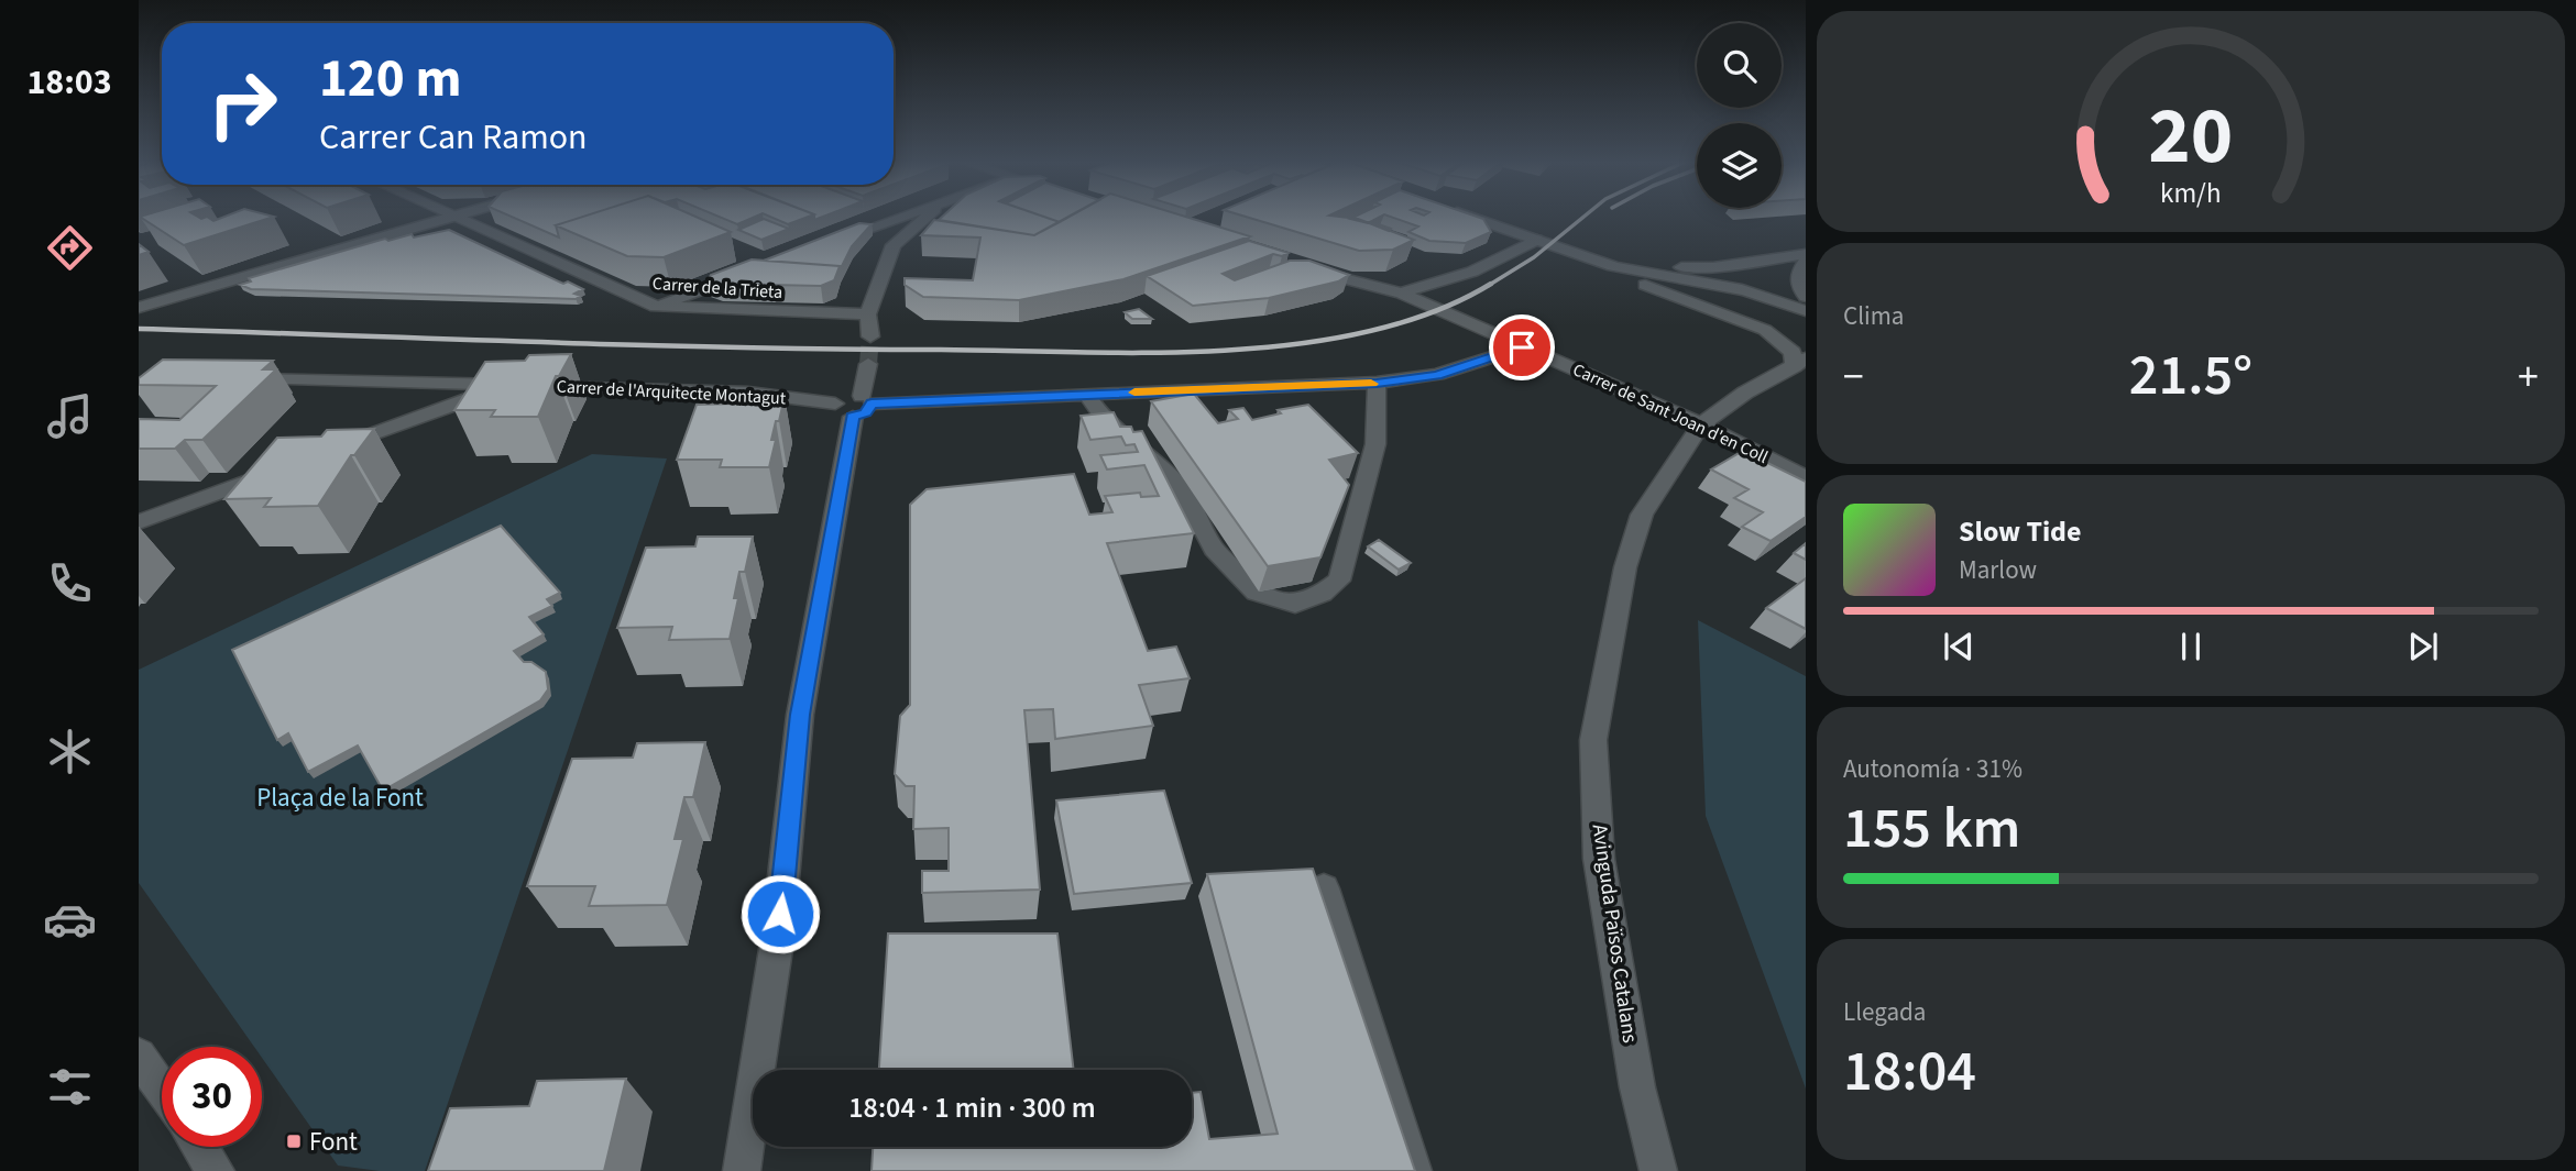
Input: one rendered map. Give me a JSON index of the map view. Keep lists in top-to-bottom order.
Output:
{
  "streets": {
    "street": [
      "Carrer de la Trieta",
      "Carrer de l'Arquitecte Montagut",
      "Carrer de Sant Joan d'en Coll",
      "Avinguda Països Catalans"
    ]
  },
  "crossings": [
    ["Carrer de l'Arquitecte Montagut", "Carrer de Sant Joan d'en Coll"],
    ["Carrer de Sant Joan d'en Coll", "Avinguda Països Catalans"]
  ],
  "parks": ["Plaça de la Font"],
  "places": {
    "transit": ["Font"]
  },
  "page": {
    "tabs": "18:03",
    "turn": ["120 m", "Carrer Can Ramon"],
    "tile": [
      "Clima",
      ["Autonomía · 31%", "155 km"],
      ["Llegada", "18:04"]
    ],
    "heat": ["−", "21.5°", "+"],
    "song": ["Slow Tide", "Marlow"],
    "limit": "30",
    "trip": "18:04 · 1 min · 300 m",
    "gauge": ["20", "km/h"]
  }
}
